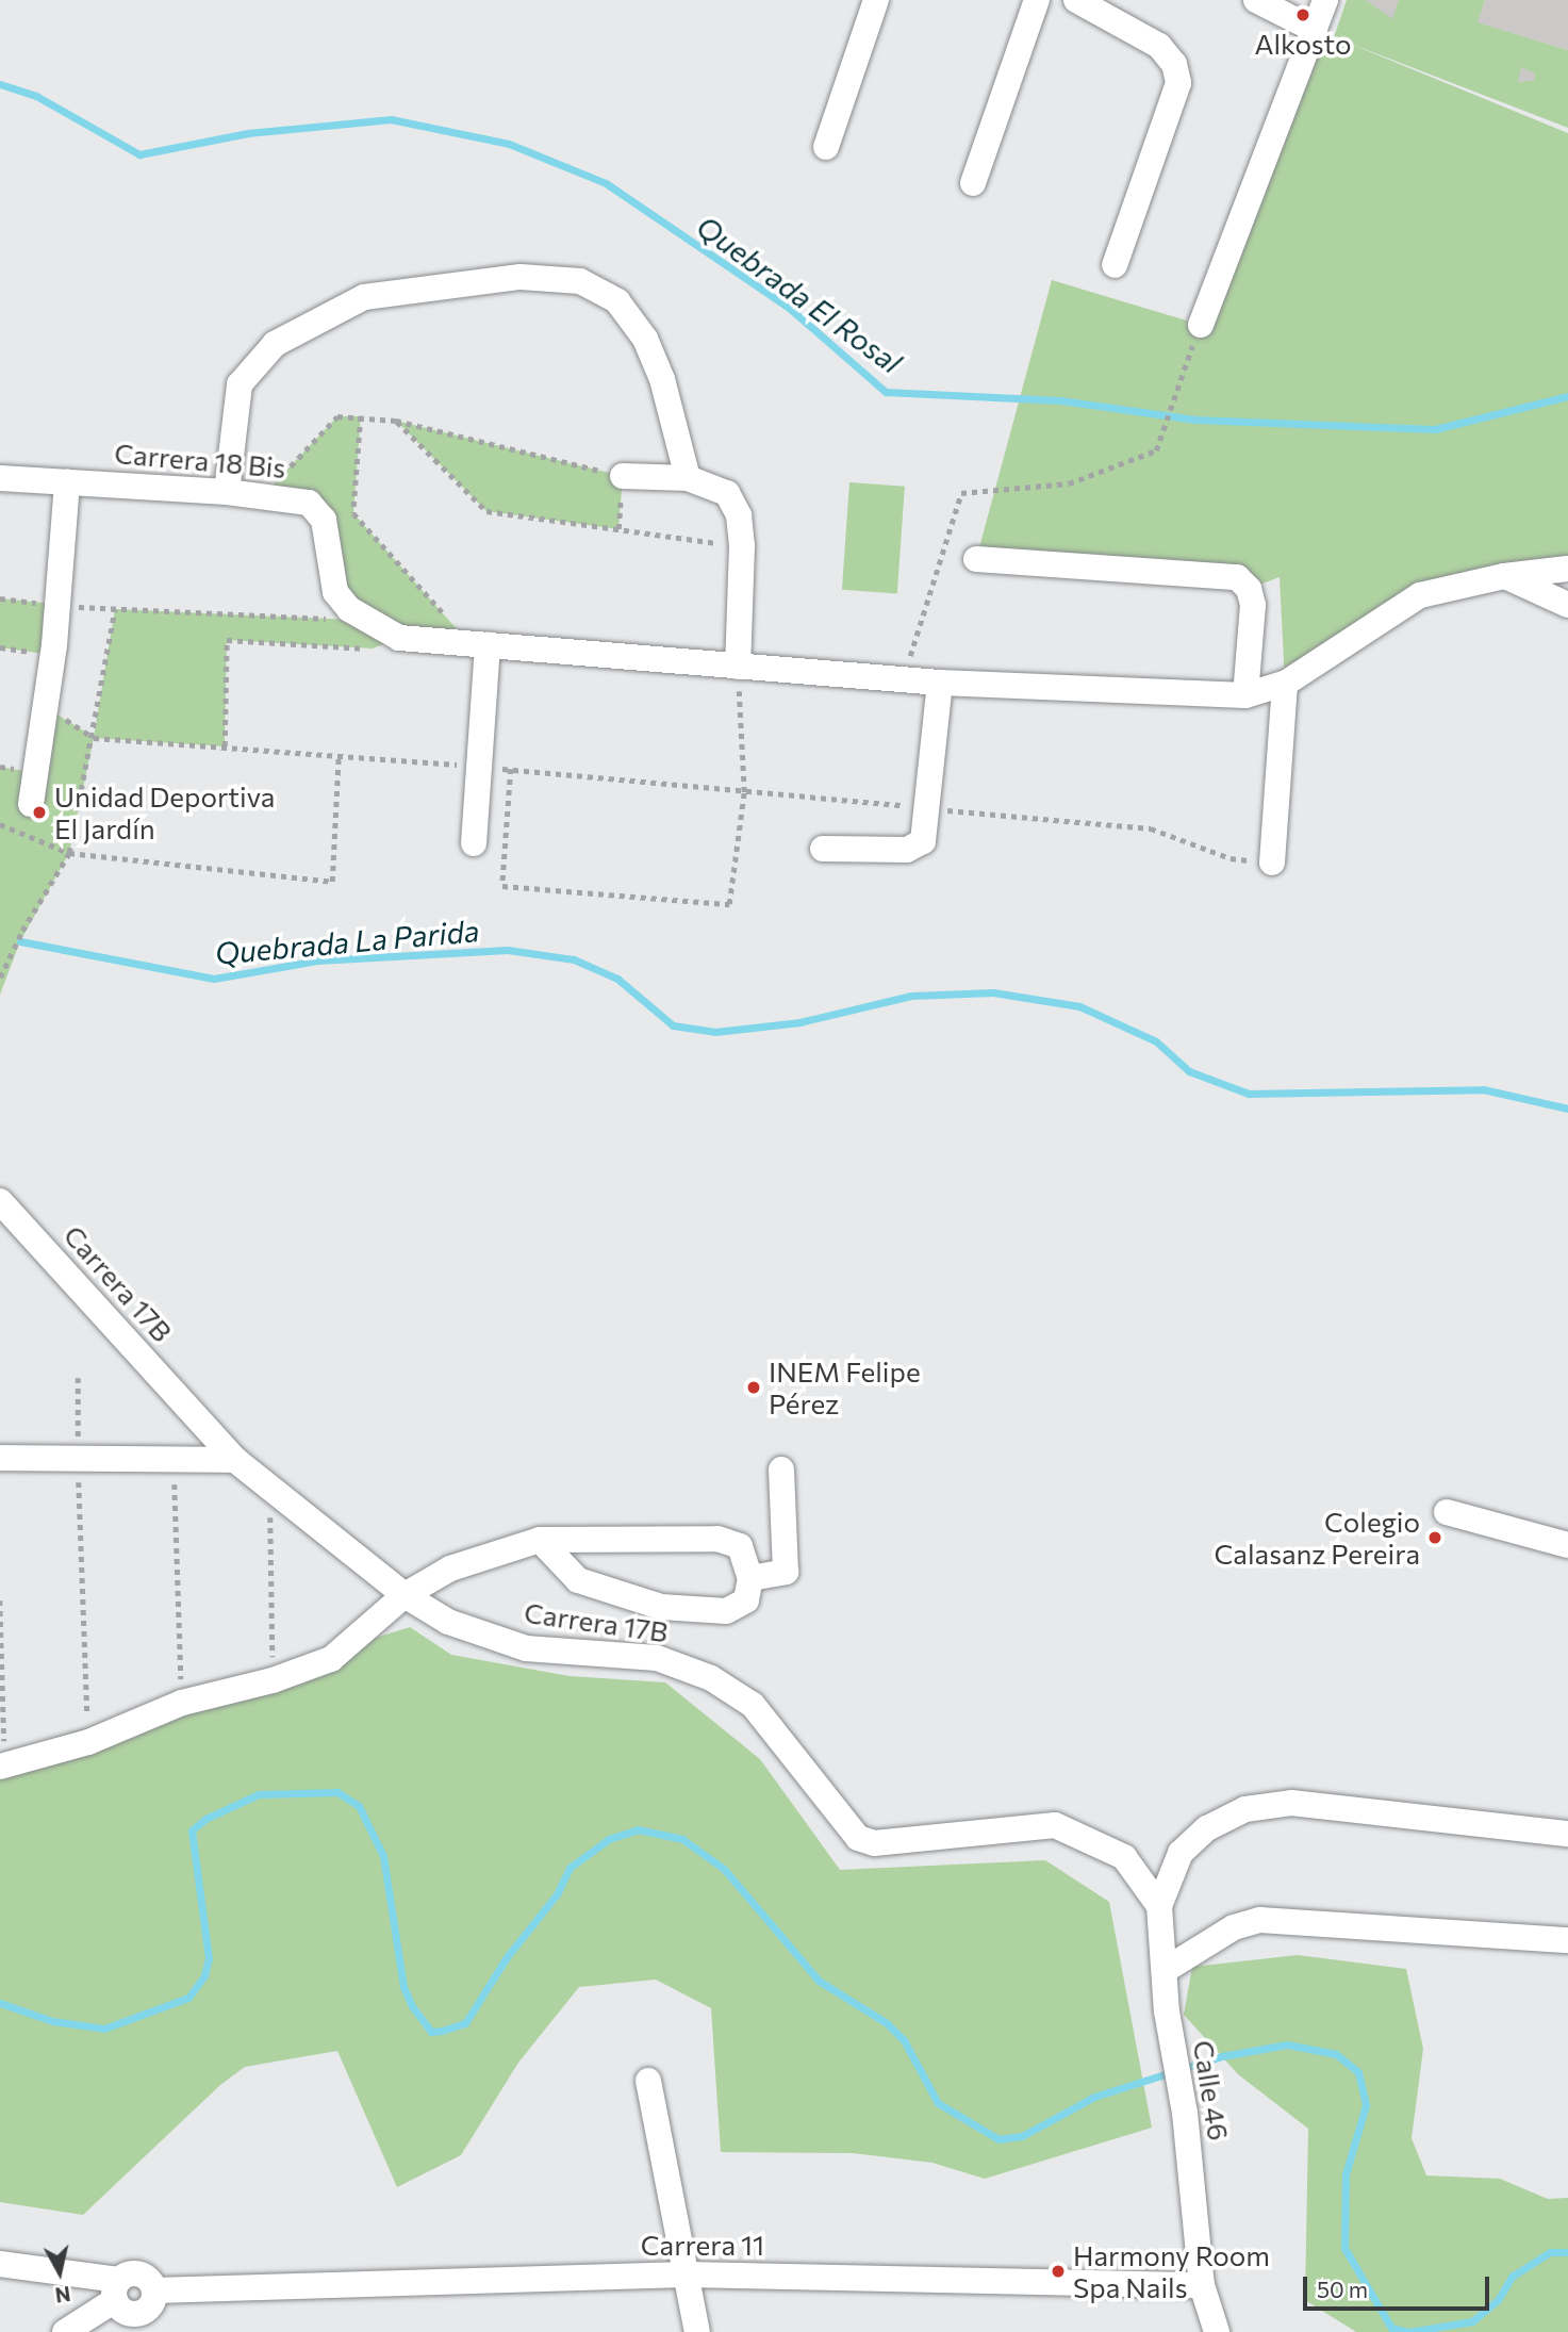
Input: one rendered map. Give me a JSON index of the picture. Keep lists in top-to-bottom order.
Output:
{
  "streets": {
    "street": [
      "Carrera 18 Bis",
      "Carrera 17B",
      "Calle 46",
      "Carrera 11"
    ]
  },
  "crossings": [
    ["Carrera 17B", "Calle 46"],
    ["Calle 46", "Carrera 11"]
  ],
  "water": ["Quebrada El Rosal", "Quebrada La Parida"],
  "places": [
    "Alkosto",
    "Unidad Deportiva El Jardín",
    "INEM Felipe Pérez",
    "Colegio Calasanz Pereira",
    "Harmony Room Spa Nails"
  ],
  "scale_bar": "50 m",
  "north": "bottom"
}
